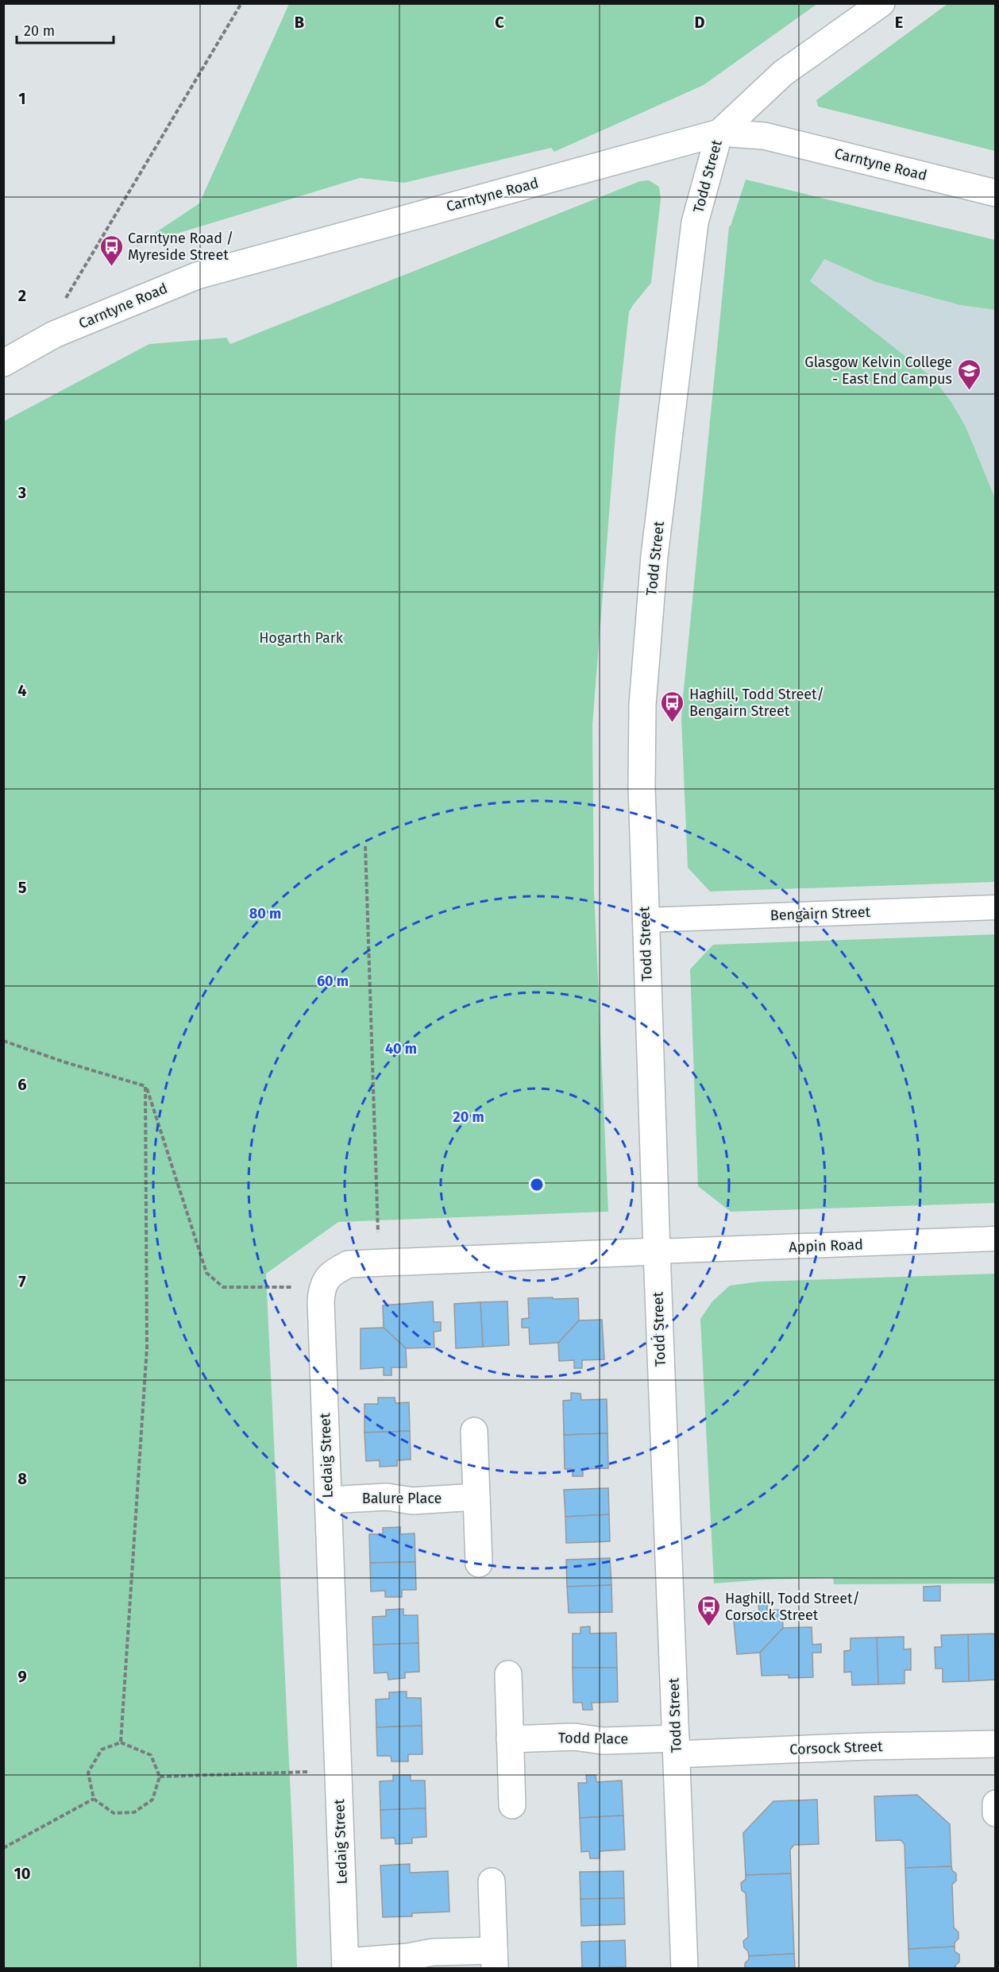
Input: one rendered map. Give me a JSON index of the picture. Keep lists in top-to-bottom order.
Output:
{
  "streets": {
    "street": [
      "Carntyne Road",
      "Todd Street",
      "Bengairn Street",
      "Appin Road",
      "Ledaig Street",
      "Balure Place",
      "Todd Place",
      "Corsock Street"
    ]
  },
  "crossings": [
    ["Carntyne Road", "Todd Street"],
    ["Todd Street", "Bengairn Street"],
    ["Todd Street", "Appin Road"],
    ["Todd Street", "Todd Place"],
    ["Todd Street", "Corsock Street"],
    ["Ledaig Street", "Balure Place"],
    ["Todd Place", "Corsock Street"]
  ],
  "parks": ["Hogarth Park"],
  "places": {
    "bus stop": ["Carntyne Road / Myreside Street", "Haghill, Todd Street/ Bengairn Street", "Haghill, Todd Street/ Corsock Street"],
    "school or university": ["Glasgow Kelvin College - East End Campus"]
  },
  "scale_bar": "20 m",
  "grid": {
    "columns": [
      "B",
      "C",
      "D",
      "E"
    ],
    "rows": [
      "1",
      "2",
      "3",
      "4",
      "5",
      "6",
      "7",
      "8",
      "9",
      "10"
    ]
  },
  "rings": [
    "80 m",
    "60 m",
    "40 m",
    "20 m"
  ]
}
